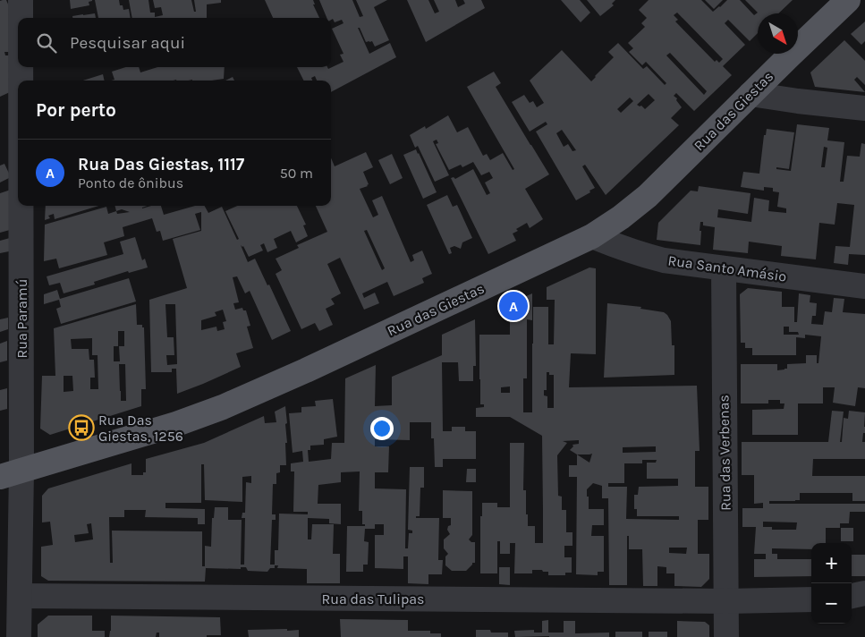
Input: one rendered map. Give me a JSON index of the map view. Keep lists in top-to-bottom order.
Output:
{
  "streets": {
    "main road": ["Rua das Giestas"],
    "street": [
      "Rua Santo Amásio",
      "Rua Paramú",
      "Rua das Verbenas",
      "Rua das Tulipas"
    ]
  },
  "crossings": [
    ["Rua das Giestas", "Rua Santo Amásio"],
    ["Rua das Giestas", "Rua Paramú"],
    ["Rua Santo Amásio", "Rua das Verbenas"],
    ["Rua Paramú", "Rua das Tulipas"],
    ["Rua das Verbenas", "Rua das Tulipas"]
  ],
  "places": {
    "bus stop": ["Rua Das Giestas, 1256"]
  },
  "north": "bottom right",
  "page": {
    "search": "Pesquisar aqui",
    "heading": "Por perto",
    "list": [
      {
        "mark": "A",
        "name": "Rua Das Giestas, 1117",
        "note": "Ponto de ônibus",
        "value": "50 m"
      }
    ],
    "pins": "A",
    "map_buttons": ["+", "−"]
  }
}
